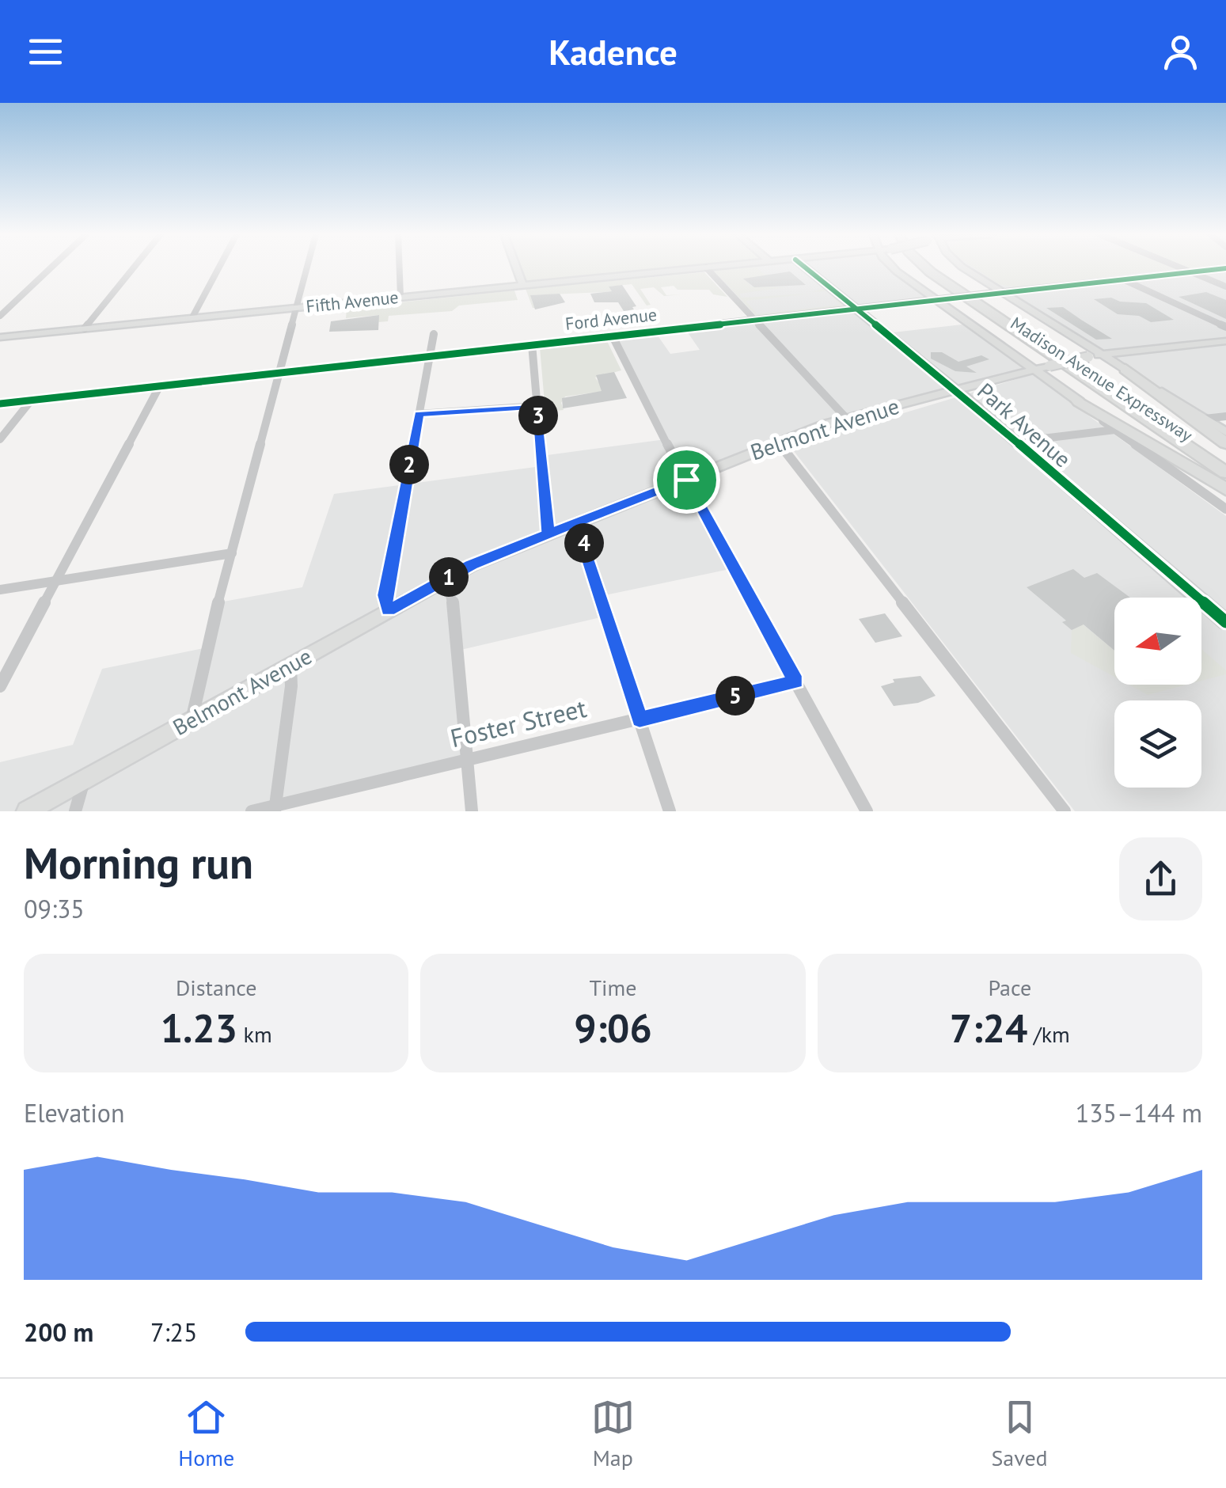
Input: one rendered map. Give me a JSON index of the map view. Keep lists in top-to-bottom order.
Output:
{
  "streets": {
    "highway": ["Madison Avenue Expressway"],
    "main road": ["Fifth Avenue", "Park Avenue", "Belmont Avenue"],
    "street": ["Ford Avenue", "Foster Street"]
  },
  "crossings": [
    ["Ford Avenue", "Park Avenue"],
    ["Park Avenue", "Belmont Avenue"]
  ],
  "north": "left",
  "page": {
    "header": "Kadence",
    "pins": [
      "3",
      "2",
      "4",
      "1",
      "5"
    ],
    "heading": ["Morning run", "09:35"],
    "stats": [
      ["Distance", "1.23 km"],
      ["Time", "9:06"],
      ["Pace", "7:24 /km"]
    ],
    "chart": ["Elevation", "135–144 m"],
    "list": [
      {
        "name": "200 m",
        "note": "7:25"
      }
    ],
    "tabs": ["Home", "Map", "Saved"]
  }
}
